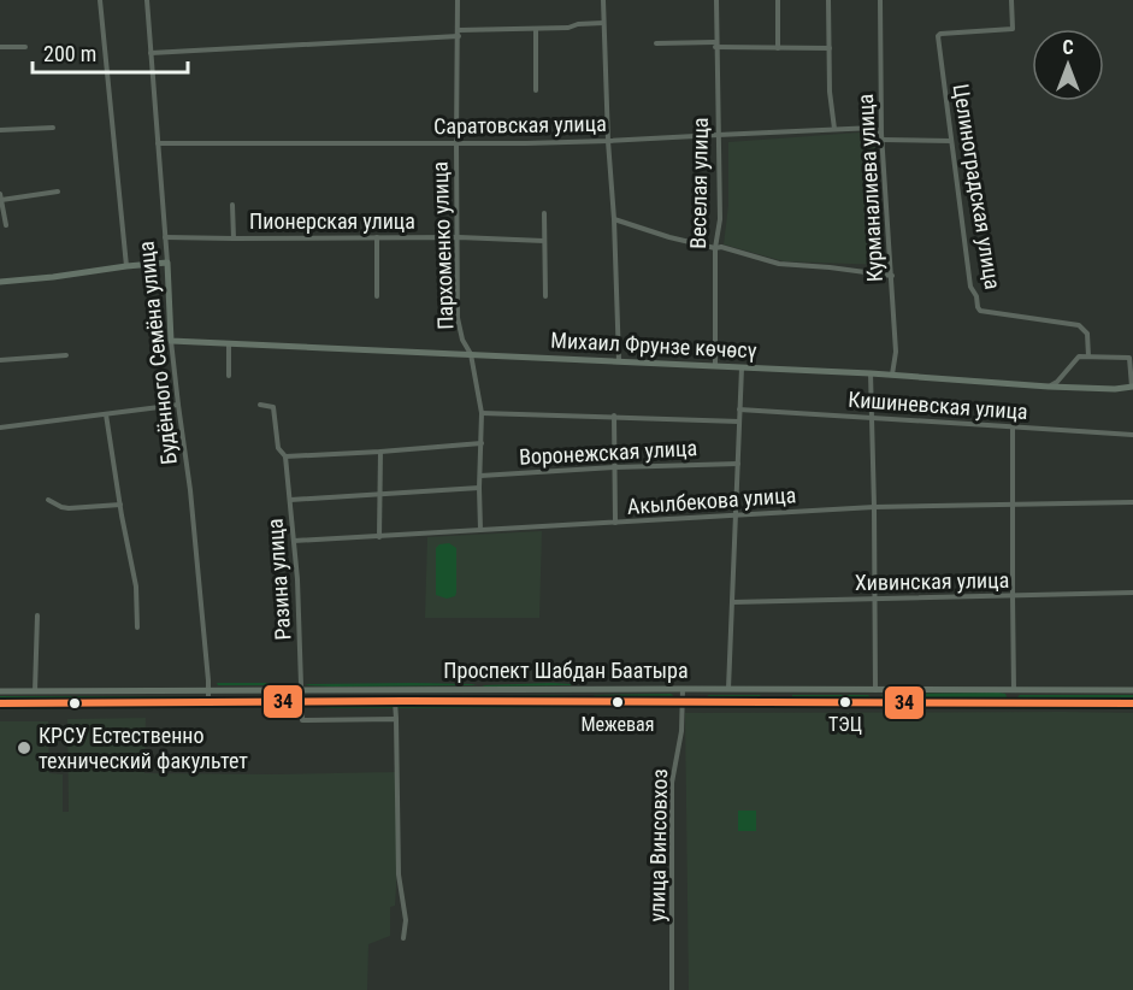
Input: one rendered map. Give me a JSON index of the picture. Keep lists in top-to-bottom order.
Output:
{
  "streets": {
    "main road": ["Михаил Фрунзе көчөсү", "Будённого Семёна улица", "Проспект Шабдан Баатыра"],
    "street": [
      "Саратовская улица",
      "Веселая улица",
      "Целиноградская улица",
      "Курманалиева улица",
      "Пионерская улица",
      "Пархоменко улица",
      "Кишиневская улица",
      "Воронежская улица",
      "Акылбекова улица",
      "Разина улица",
      "Хивинская улица",
      "улица Винсовхоз"
    ]
  },
  "crossings": [
    ["Саратовская улица", "Веселая улица"],
    ["Саратовская улица", "Целиноградская улица"],
    ["Саратовская улица", "Курманалиева улица"],
    ["Саратовская улица", "Пархоменко улица"],
    ["Саратовская улица", "Будённого Семёна улица"],
    ["Веселая улица", "Михаил Фрунзе көчөсү"],
    ["Курманалиева улица", "Михаил Фрунзе көчөсү"],
    ["Пионерская улица", "Пархоменко улица"],
    ["Пионерская улица", "Будённого Семёна улица"],
    ["Пархоменко улица", "Михаил Фрунзе көчөсү"],
    ["Пархоменко улица", "Воронежская улица"],
    ["Пархоменко улица", "Акылбекова улица"],
    ["Михаил Фрунзе көчөсү", "Будённого Семёна улица"],
    ["Будённого Семёна улица", "Проспект Шабдан Баатыра"],
    ["Акылбекова улица", "Разина улица"],
    ["Разина улица", "Проспект Шабдан Баатыра"],
    ["Проспект Шабдан Баатыра", "улица Винсовхоз"]
  ],
  "places": ["Межевая", "ТЭЦ", "КРСУ Естественно технический факультет"],
  "lines": ["transit line 34"],
  "scale_bar": "200 m",
  "north": "top"
}
